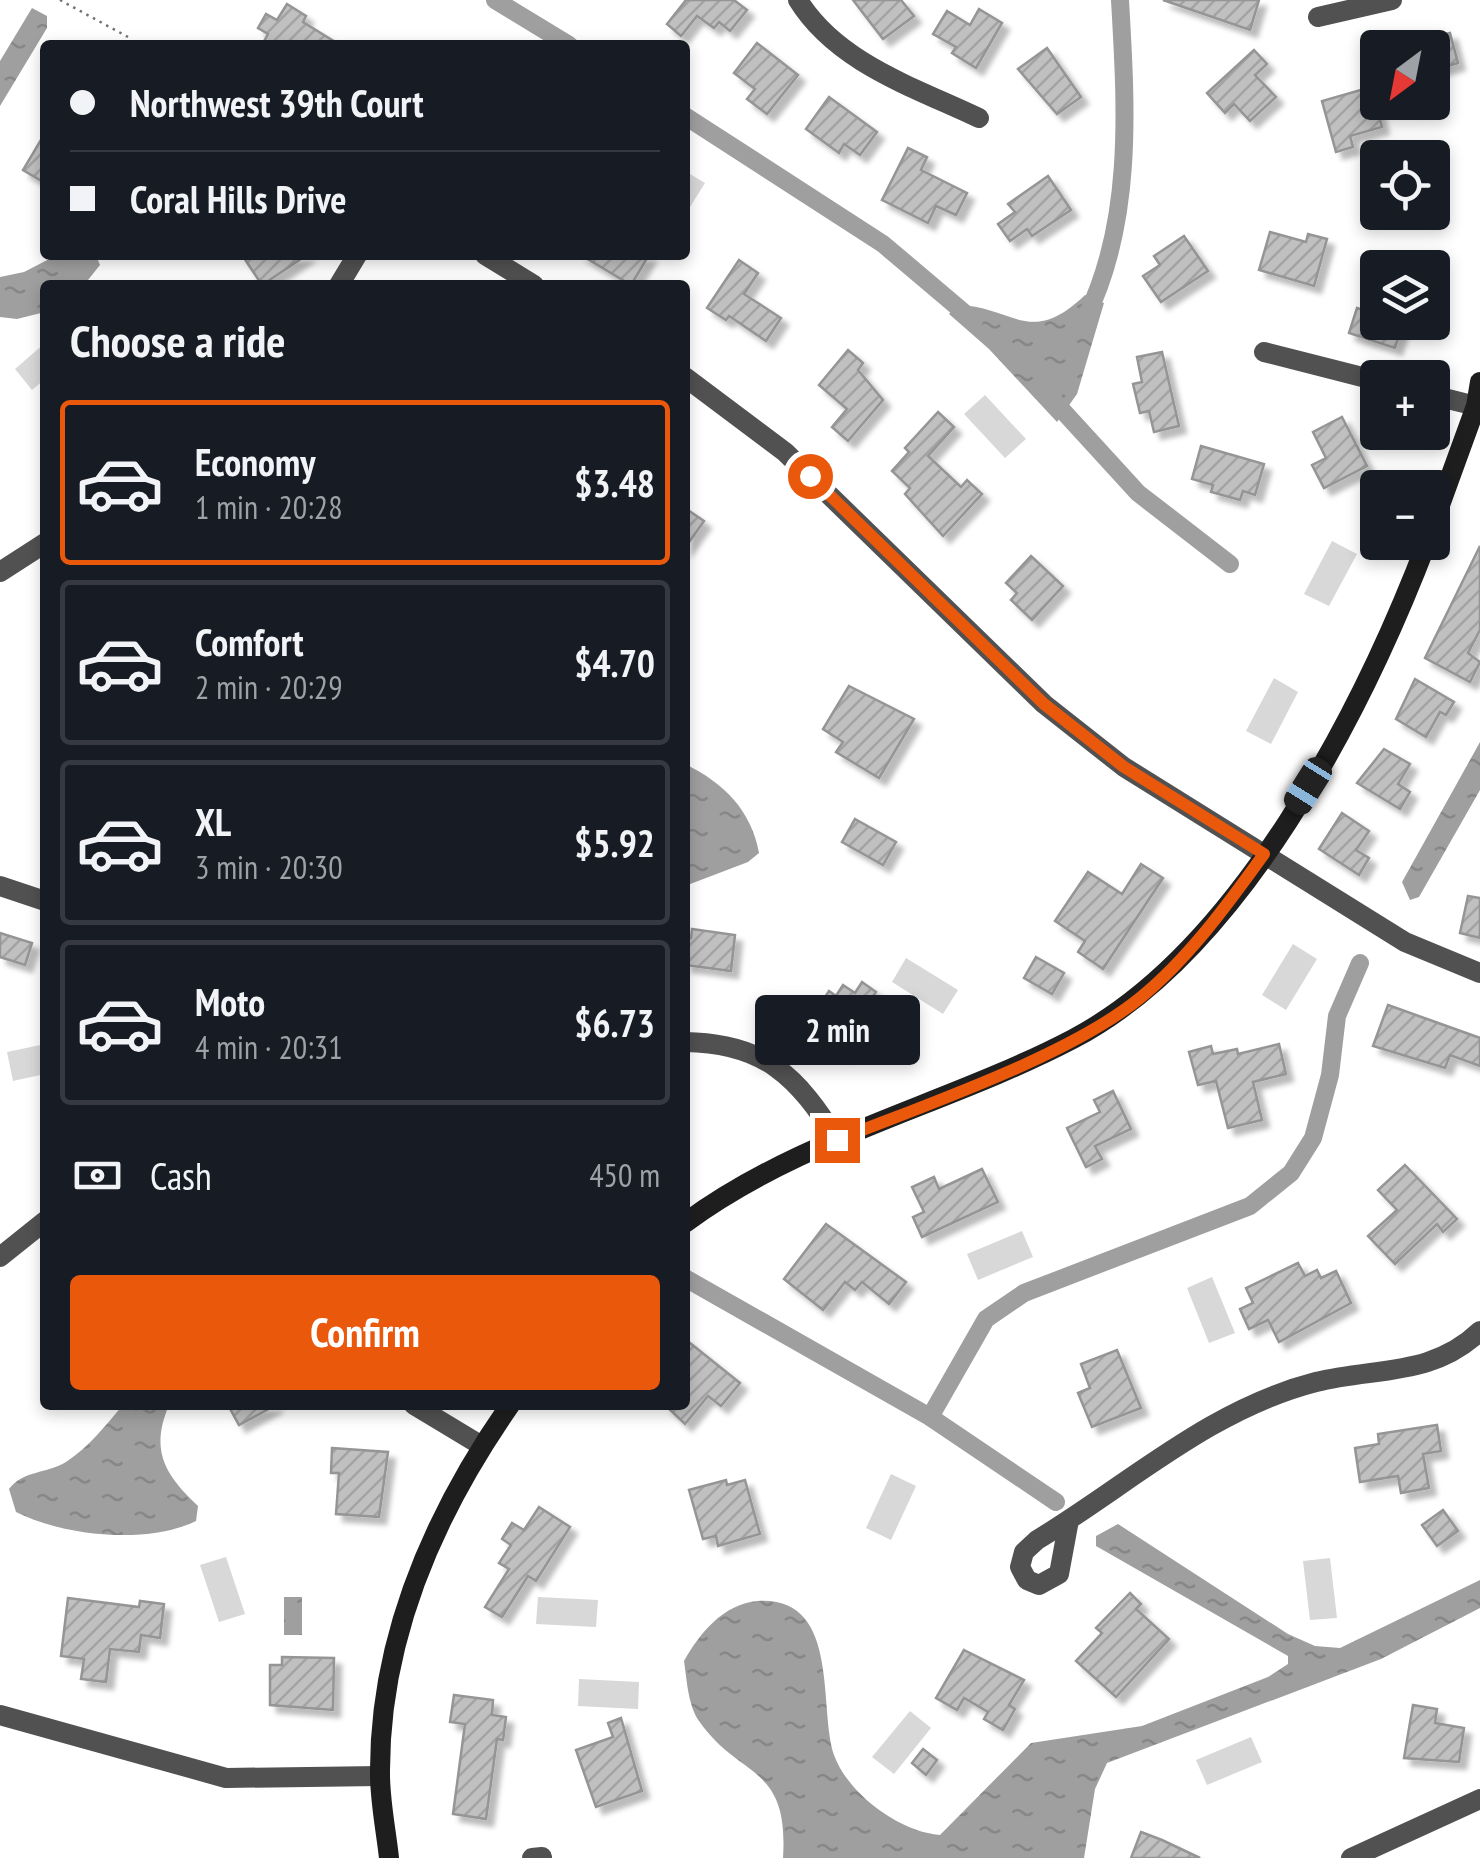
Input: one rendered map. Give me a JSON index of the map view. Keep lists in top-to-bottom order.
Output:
{
  "north": "bottom left",
  "page": {
    "map_buttons": ["+", "−"],
    "banner": ["Northwest 39th Court", "Coral Hills Drive"],
    "heading": "Choose a ride",
    "list": [
      {
        "name": "Economy",
        "note": "1 min · 20:28",
        "value": "$3.48"
      },
      {
        "name": "Comfort",
        "note": "2 min · 20:29",
        "value": "$4.70"
      },
      {
        "name": "XL",
        "note": "3 min · 20:30",
        "value": "$5.92"
      },
      {
        "name": "Moto",
        "note": "4 min · 20:31",
        "value": "$6.73"
      }
    ],
    "bubble": "2 min",
    "pay": ["Cash", "450 m"],
    "buttons": "Confirm"
  }
}
